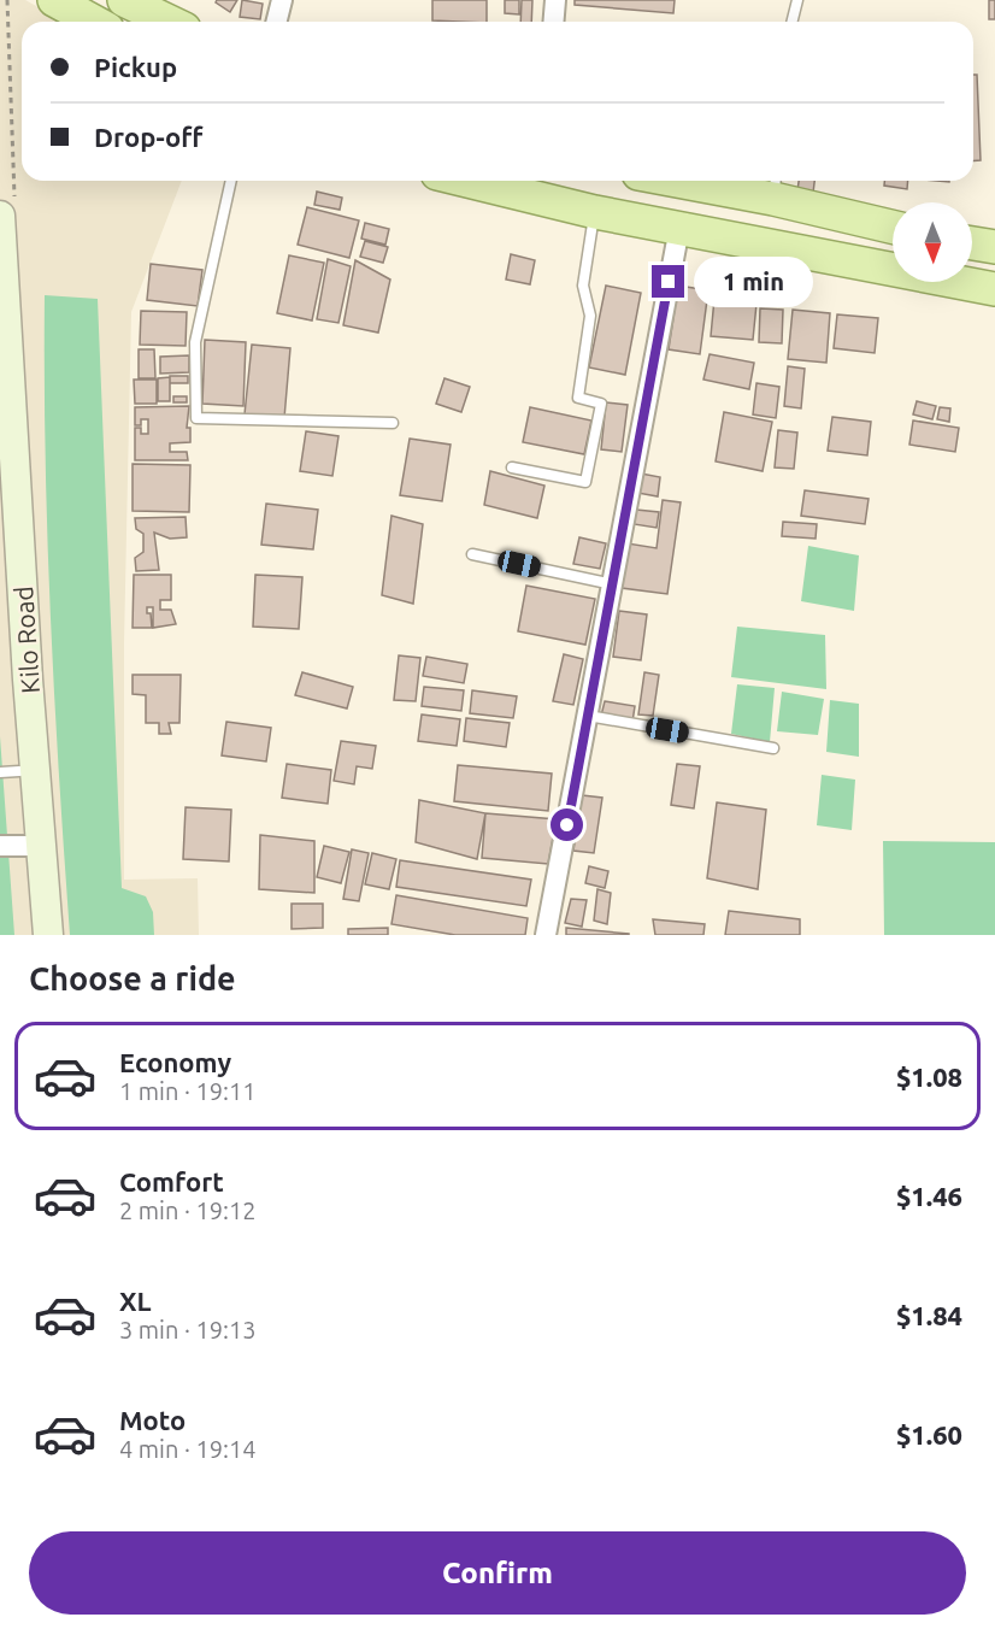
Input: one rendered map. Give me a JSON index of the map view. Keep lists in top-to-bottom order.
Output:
{
  "streets": {
    "street": ["Kilo Road"]
  },
  "north": "bottom",
  "page": {
    "banner": ["Pickup", "Drop-off"],
    "bubble": "1 min",
    "heading": "Choose a ride",
    "list": [
      {
        "name": "Economy",
        "note": "1 min · 19:11",
        "value": "$1.08"
      },
      {
        "name": "Comfort",
        "note": "2 min · 19:12",
        "value": "$1.46"
      },
      {
        "name": "XL",
        "note": "3 min · 19:13",
        "value": "$1.84"
      },
      {
        "name": "Moto",
        "note": "4 min · 19:14",
        "value": "$1.60"
      }
    ],
    "buttons": "Confirm"
  }
}
